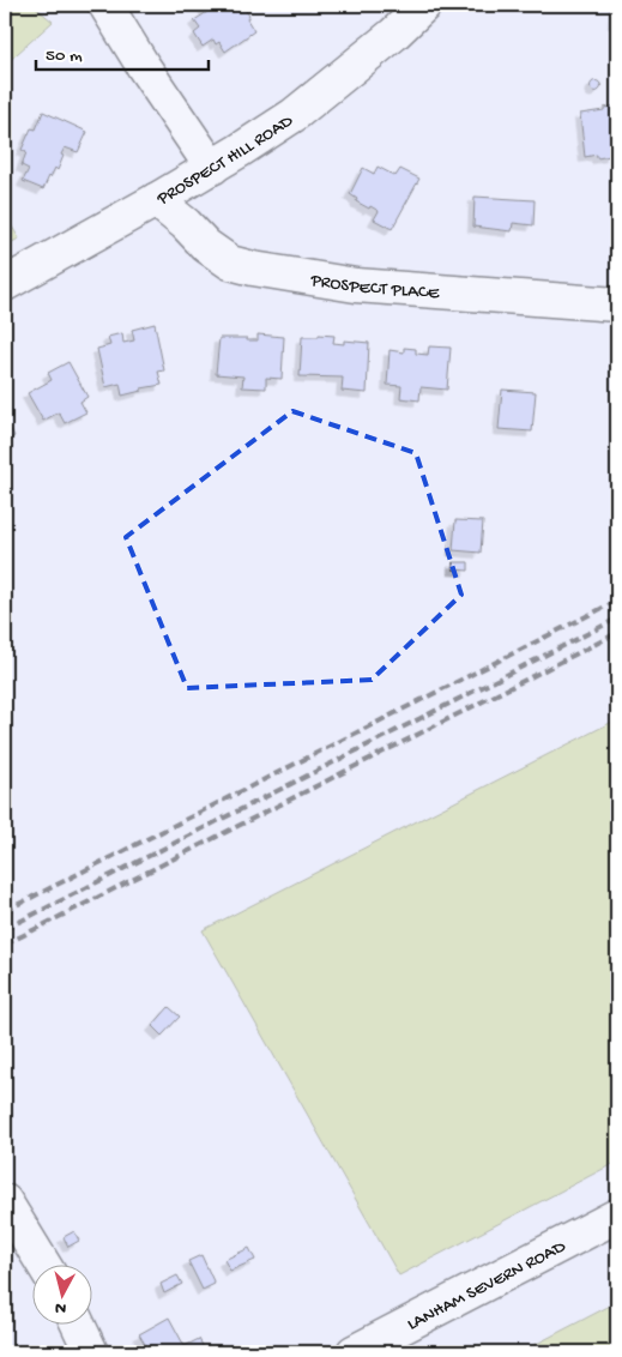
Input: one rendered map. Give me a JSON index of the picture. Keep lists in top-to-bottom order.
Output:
{
  "streets": {
    "street": ["PROSPECT HILL ROAD", "PROSPECT PLACE", "LANHAM SEVERN ROAD"]
  },
  "crossings": [
    ["PROSPECT HILL ROAD", "PROSPECT PLACE"]
  ],
  "scale_bar": "50 m",
  "north": "bottom"
}
